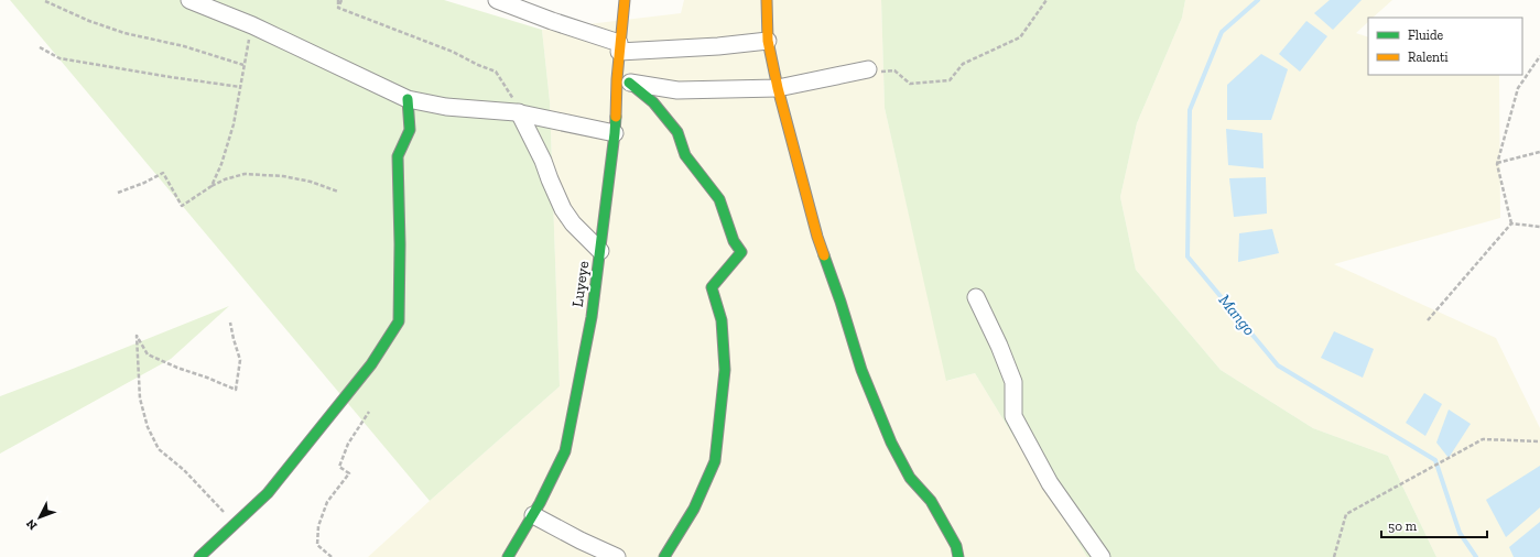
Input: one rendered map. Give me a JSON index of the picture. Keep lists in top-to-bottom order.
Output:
{
  "streets": {
    "street": ["Luyeye"]
  },
  "water": ["Mango"],
  "legend": ["Fluide", "Ralenti"],
  "scale_bar": "50 m",
  "north": "bottom left"
}
